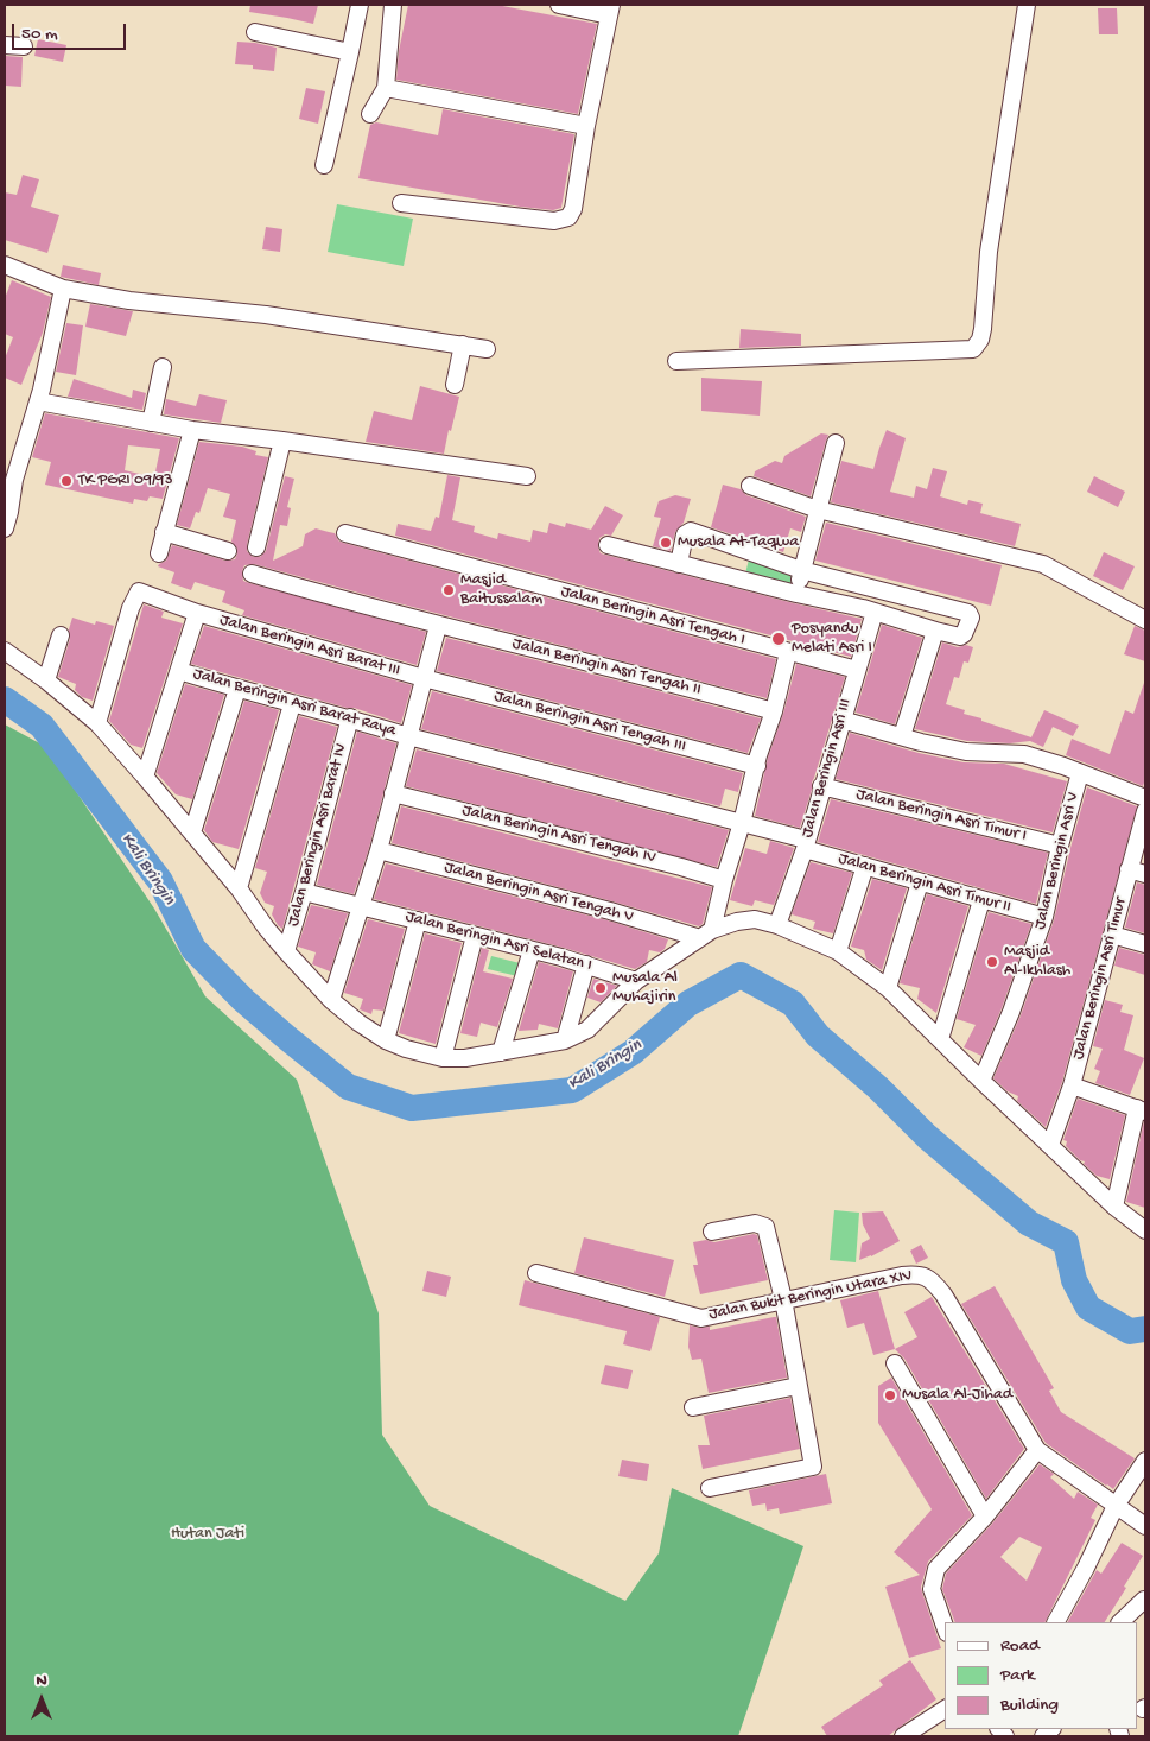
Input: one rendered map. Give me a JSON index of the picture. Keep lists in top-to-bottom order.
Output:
{
  "streets": {
    "street": [
      "Jalan Beringin Asri Tengah I",
      "Jalan Beringin Asri Barat III",
      "Jalan Beringin Asri Tengah II",
      "Jalan Beringin Asri Barat Raya",
      "Jalan Beringin Asri Tengah III",
      "Jalan Beringin Asri III",
      "Jalan Beringin Asri Timur I",
      "Jalan Beringin Asri Barat IV",
      "Jalan Beringin Asri Tengah IV",
      "Jalan Beringin Asri V",
      "Jalan Beringin Asri Timur II",
      "Jalan Beringin Asri Tengah V",
      "Jalan Beringin Asri Selatan I",
      "Jalan Beringin Asri Timur",
      "Jalan Bukit Beringin Utara XIV"
    ]
  },
  "crossings": [
    ["Jalan Beringin Asri Tengah I", "Jalan Beringin Asri III"],
    ["Jalan Beringin Asri Barat III", "Jalan Beringin Asri Tengah III"],
    ["Jalan Beringin Asri Barat Raya", "Jalan Beringin Asri Barat IV"],
    ["Jalan Beringin Asri Barat Raya", "Jalan Beringin Asri Timur II"],
    ["Jalan Beringin Asri III", "Jalan Beringin Asri Timur I"],
    ["Jalan Beringin Asri III", "Jalan Beringin Asri Timur II"],
    ["Jalan Beringin Asri Timur I", "Jalan Beringin Asri V"],
    ["Jalan Beringin Asri Barat IV", "Jalan Beringin Asri Selatan I"],
    ["Jalan Beringin Asri V", "Jalan Beringin Asri Timur II"]
  ],
  "water": ["Kali Bringin"],
  "parks": ["Hutan Jati"],
  "places": [
    "TK PGRI 09/93",
    "Musala At-Taqwa",
    "Masjid Baitussalam",
    "Posyandu Melati Asri I",
    "Masjid Al-Ikhlash",
    "Musala Al Muhajirin",
    "Musala Al-Jihad"
  ],
  "legend": ["Road", "Park", "Building"],
  "scale_bar": "50 m",
  "north": "top"
}
